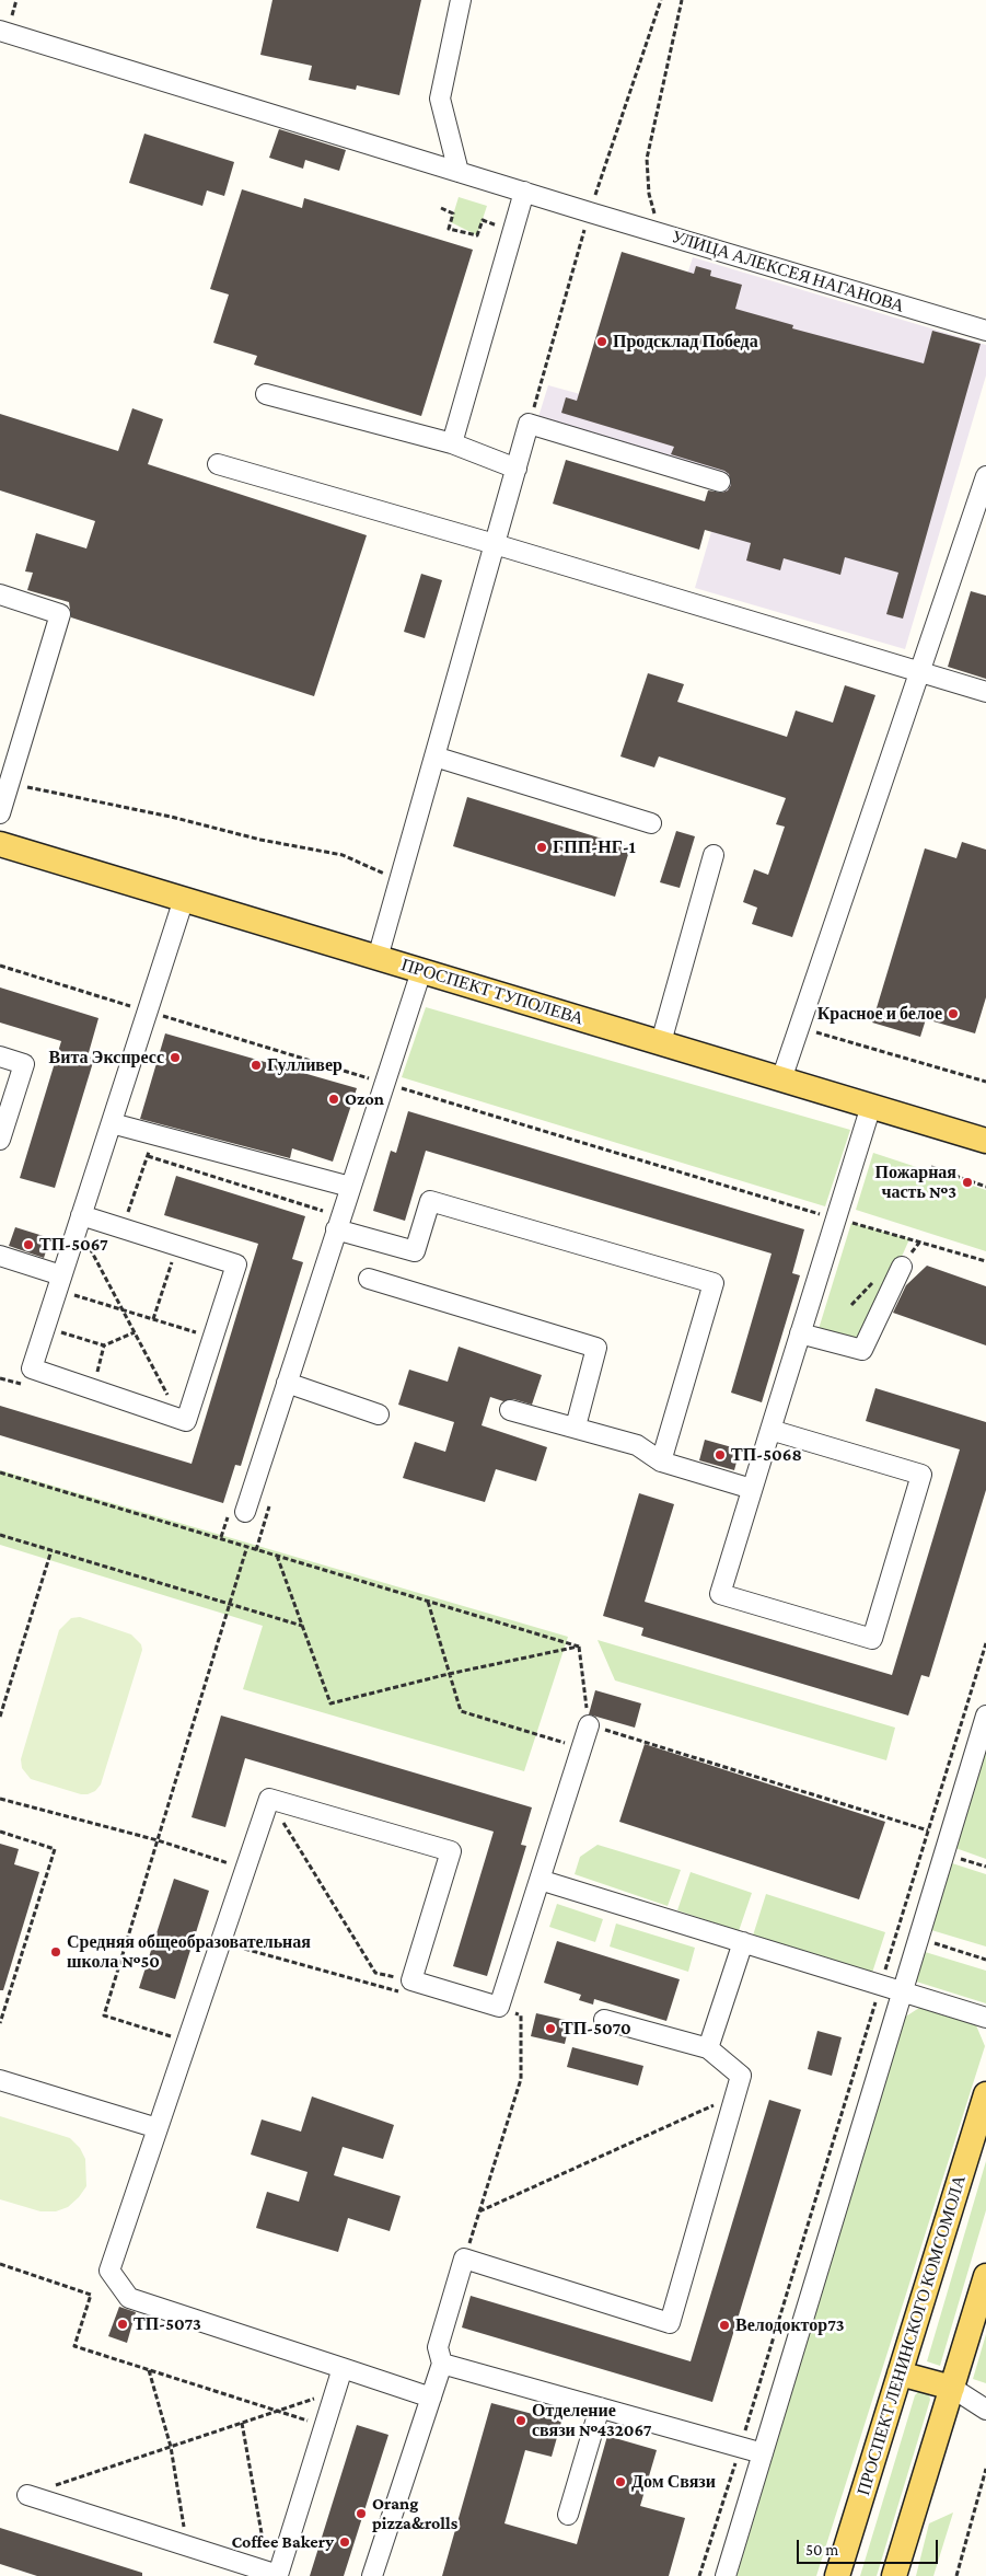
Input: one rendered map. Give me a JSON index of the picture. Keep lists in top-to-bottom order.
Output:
{
  "streets": {
    "main road": ["ПРОСПЕКТ ТУПОЛЕВА", "ПРОСПЕКТ ЛЕНИНСКОГО КОМСОМОЛА"],
    "street": ["УЛИЦА АЛЕКСЕЯ НАГАНОВА"]
  },
  "places": [
    "Продсклад Победа",
    "ГПП-НГ-1",
    "Красное и белое",
    "Вита Экспресс",
    "Гулливер",
    "Ozon",
    "Пожарная часть №3",
    "ТП-5067",
    "ТП-5068",
    "Средняя общеобразовательная школа №50",
    "ТП-5070",
    "ТП-5073",
    "Велодоктор73",
    "Отделение связи №432067",
    "Дом Связи",
    "Orang pizza&rolls",
    "Coffee Bakery"
  ],
  "scale_bar": "50 m"
}
